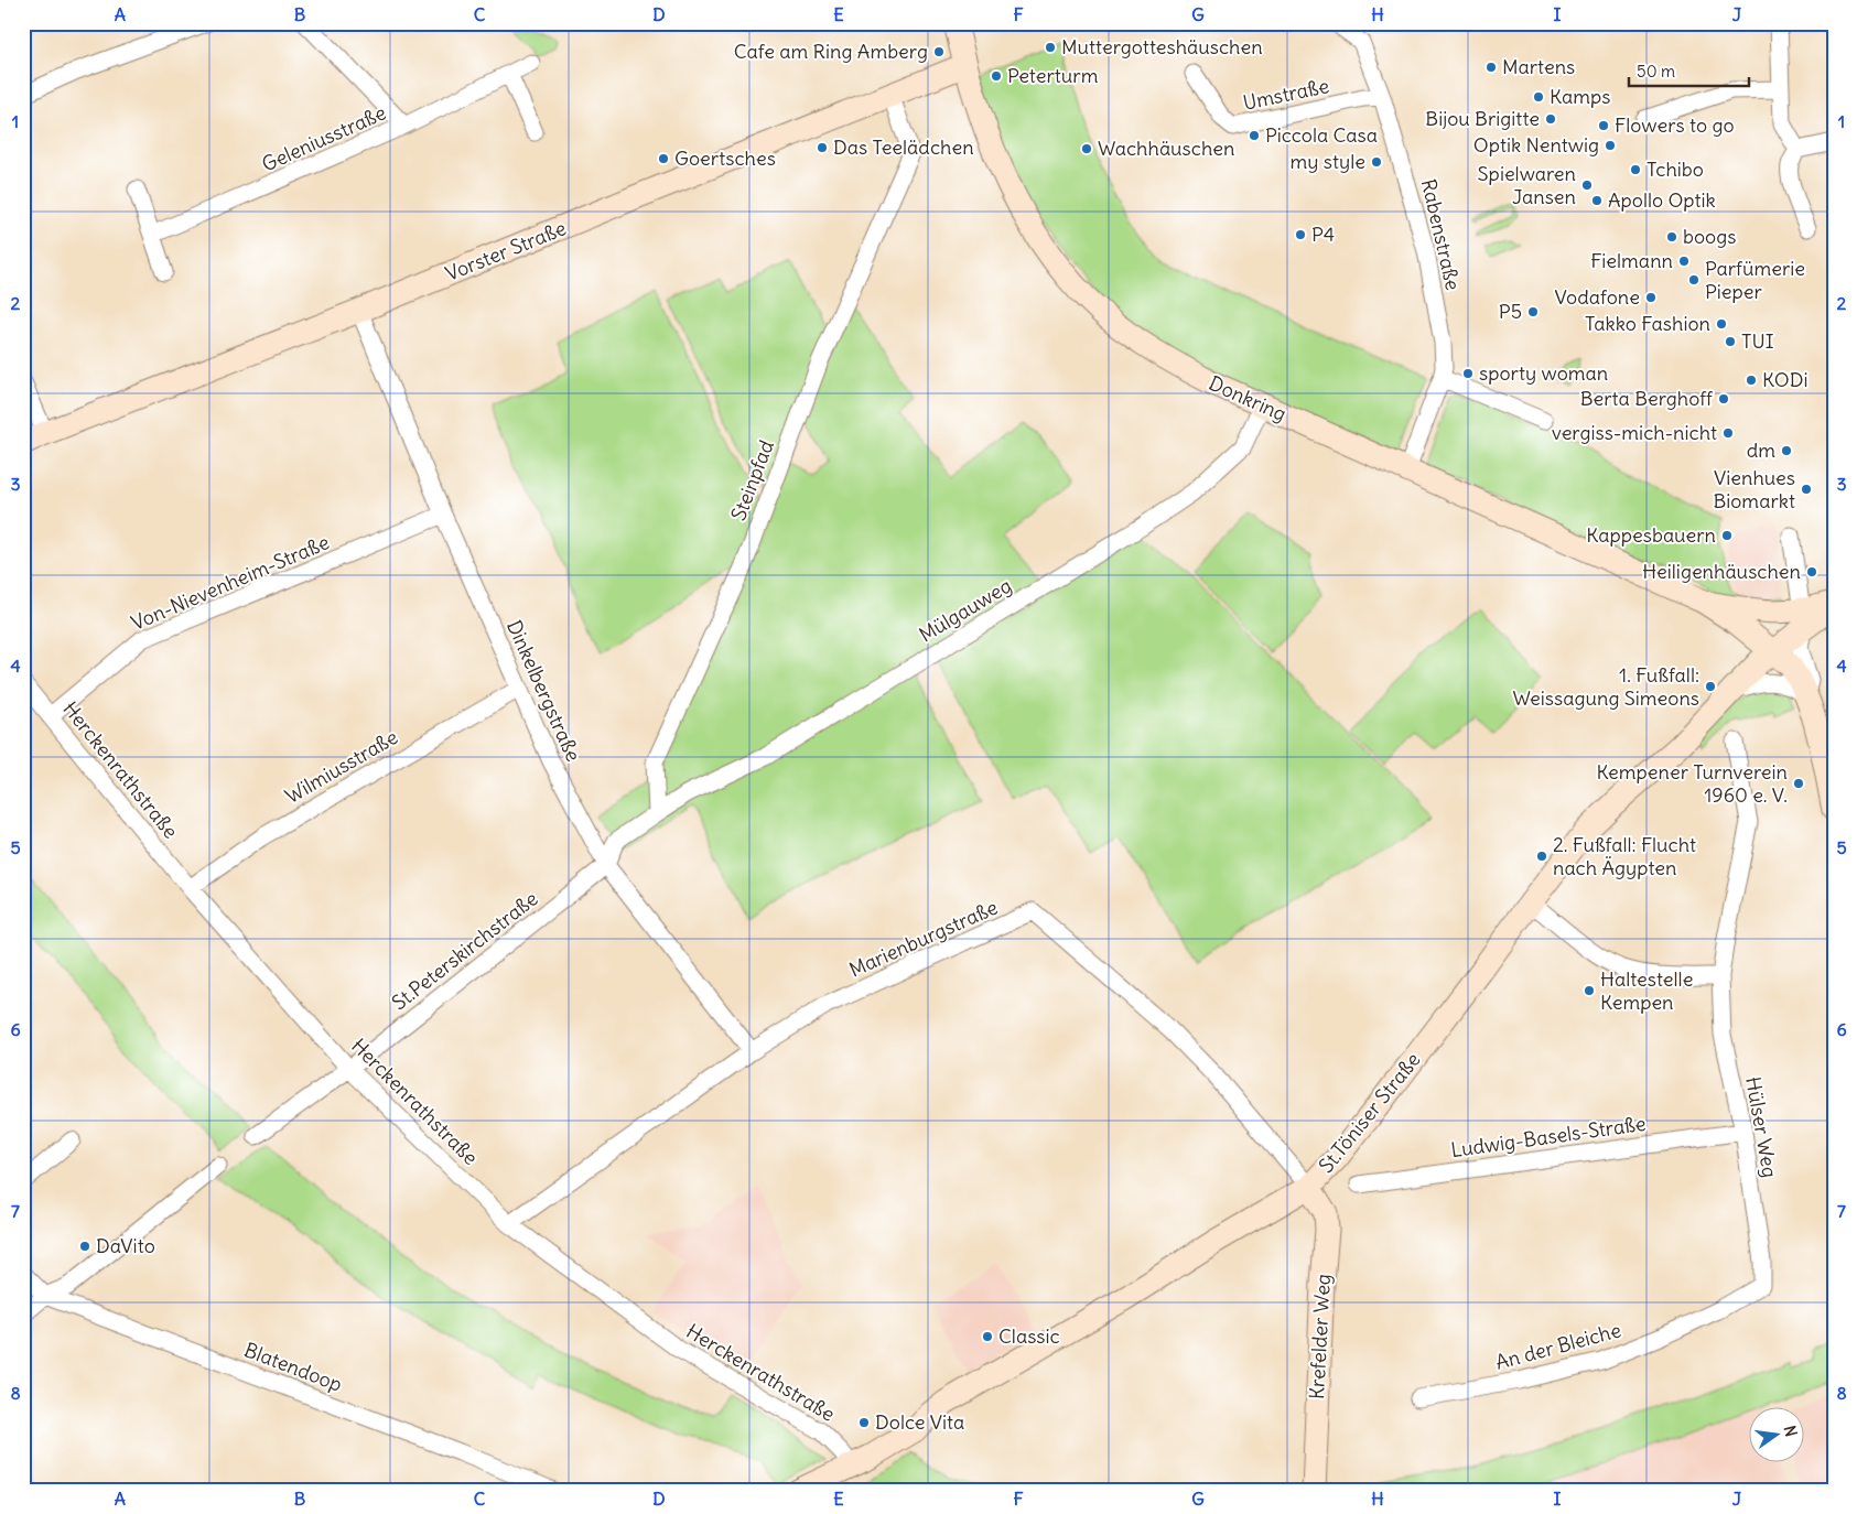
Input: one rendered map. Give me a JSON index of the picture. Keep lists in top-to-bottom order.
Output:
{
  "streets": {
    "main road": [
      "Vorster Straße",
      "Donkring",
      "St.Töniser Straße",
      "Krefelder Weg"
    ],
    "street": [
      "Umstraße",
      "Geleniusstraße",
      "Rabenstraße",
      "Steinpfad",
      "Von-Nievenheim-Straße",
      "Mülgauweg",
      "Dinkelbergstraße",
      "Wilmiusstraße",
      "Herckenrathstraße",
      "Marienburgstraße",
      "St.Peterskirchstraße",
      "Hülser Weg",
      "Ludwig-Basels-Straße",
      "An der Bleiche",
      "Blatendoop"
    ]
  },
  "crossings": [
    ["Umstraße", "Rabenstraße"],
    ["Rabenstraße", "Donkring"],
    ["Vorster Straße", "Donkring"],
    ["Vorster Straße", "Steinpfad"],
    ["Vorster Straße", "Dinkelbergstraße"],
    ["Donkring", "Mülgauweg"],
    ["Donkring", "St.Töniser Straße"],
    ["Steinpfad", "Mülgauweg"],
    ["Von-Nievenheim-Straße", "Dinkelbergstraße"],
    ["Von-Nievenheim-Straße", "Herckenrathstraße"],
    ["Dinkelbergstraße", "Wilmiusstraße"],
    ["Dinkelbergstraße", "Marienburgstraße"],
    ["Dinkelbergstraße", "St.Peterskirchstraße"],
    ["Wilmiusstraße", "Herckenrathstraße"],
    ["Herckenrathstraße", "Marienburgstraße"],
    ["Herckenrathstraße", "St.Peterskirchstraße"],
    ["Herckenrathstraße", "St.Töniser Straße"],
    ["Marienburgstraße", "St.Töniser Straße"],
    ["Marienburgstraße", "Krefelder Weg"],
    ["St.Töniser Straße", "Krefelder Weg"],
    ["Hülser Weg", "Ludwig-Basels-Straße"],
    ["Hülser Weg", "An der Bleiche"]
  ],
  "places": [
    "Muttergotteshäuschen",
    "Cafe am Ring Amberg",
    "Martens",
    "Peterturm",
    "Kamps",
    "Bijou Brigitte",
    "Flowers to go",
    "Piccola Casa",
    "Optik Nentwig",
    "Das Teelädchen",
    "Wachhäuschen",
    "Goertsches",
    "my style",
    "Tchibo",
    "Spielwaren Jansen",
    "Apollo Optik",
    "P4",
    "boogs",
    "Fielmann",
    "Parfümerie Pieper",
    "Vodafone",
    "P5",
    "Takko Fashion",
    "TUI",
    "sporty woman",
    "KODi",
    "Berta Berghoff",
    "vergiss-mich-nicht",
    "dm",
    "Vienhues Biomarkt",
    "Kappesbauern",
    "Heiligenhäuschen",
    "1. Fußfall: Weissagung Simeons",
    "Kempener Turnverein 1960 e. V.",
    "2. Fußfall: Flucht nach Ägypten",
    "Haltestelle Kempen",
    "DaVito",
    "Classic",
    "Dolce Vita"
  ],
  "scale_bar": "50 m",
  "north": "right",
  "grid": {
    "columns": [
      "A",
      "B",
      "C",
      "D",
      "E",
      "F",
      "G",
      "H",
      "I",
      "J"
    ],
    "rows": [
      "1",
      "2",
      "3",
      "4",
      "5",
      "6",
      "7",
      "8"
    ]
  }
}
